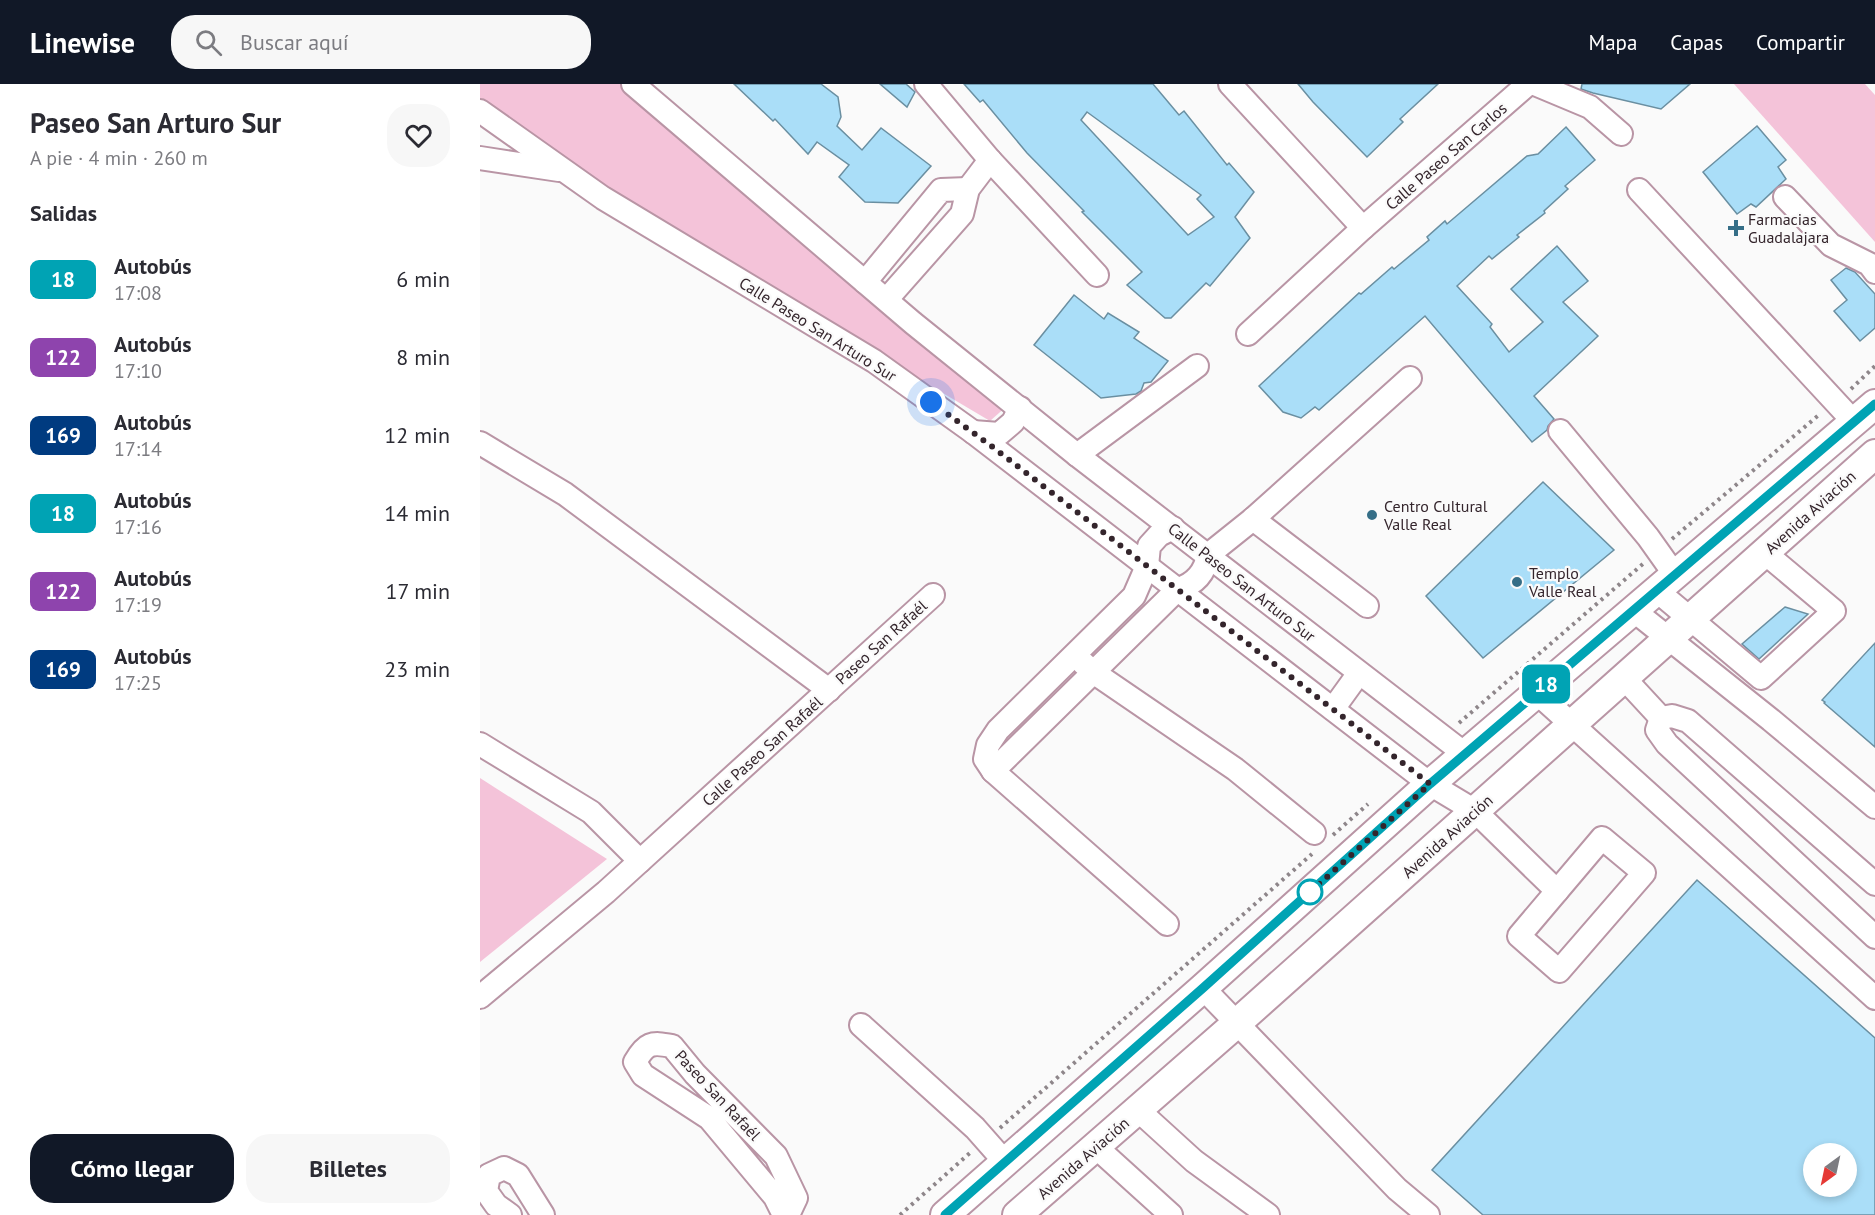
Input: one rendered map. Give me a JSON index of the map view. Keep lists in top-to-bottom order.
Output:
{
  "streets": {
    "main road": ["Avenida Aviación"],
    "street": [
      "Calle Paseo San Carlos",
      "Calle Paseo San Arturo Sur",
      "Paseo San Rafaél",
      "Calle Paseo San Rafaél"
    ]
  },
  "crossings": [
    ["Calle Paseo San Arturo Sur", "Avenida Aviación"],
    ["Paseo San Rafaél", "Calle Paseo San Rafaél"]
  ],
  "places": {
    "health": ["Farmacias Guadalajara"],
    "other": ["Centro Cultural Valle Real", "Templo Valle Real"]
  },
  "lines": ["bus line 18"],
  "north": "bottom left",
  "page": {
    "header": "Linewise",
    "search": "Buscar aquí",
    "nav": ["Mapa", "Capas", "Compartir"],
    "heading": [
      ["Paseo San Arturo Sur", "A pie · 4 min · 260 m"],
      "Salidas"
    ],
    "on_map": "18",
    "list": [
      {
        "mark": "18",
        "name": "Autobús",
        "note": "17:08",
        "value": "6 min"
      },
      {
        "mark": "122",
        "name": "Autobús",
        "note": "17:10",
        "value": "8 min"
      },
      {
        "mark": "169",
        "name": "Autobús",
        "note": "17:14",
        "value": "12 min"
      },
      {
        "mark": "18",
        "name": "Autobús",
        "note": "17:16",
        "value": "14 min"
      },
      {
        "mark": "122",
        "name": "Autobús",
        "note": "17:19",
        "value": "17 min"
      },
      {
        "mark": "169",
        "name": "Autobús",
        "note": "17:25",
        "value": "23 min"
      }
    ],
    "buttons": ["Cómo llegar", "Billetes"]
  }
}
